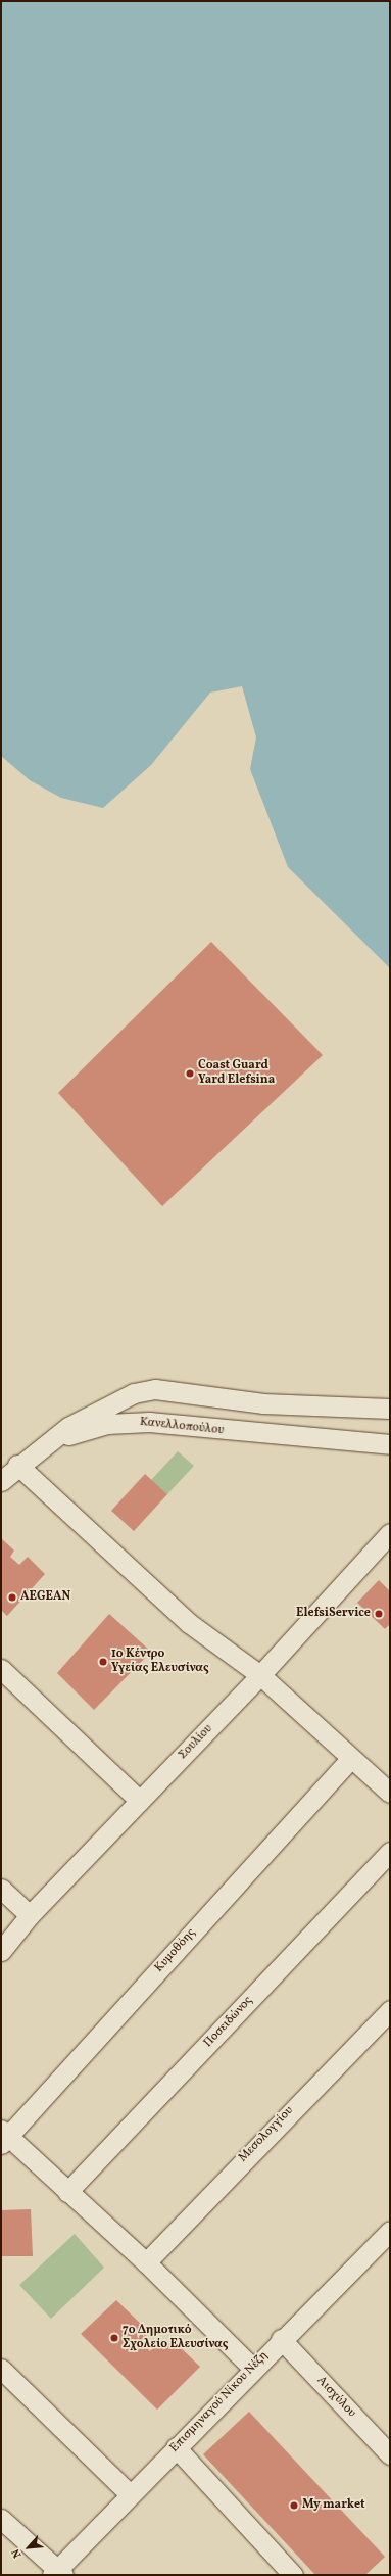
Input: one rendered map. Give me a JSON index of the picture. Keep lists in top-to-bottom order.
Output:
{
  "streets": {
    "street": [
      "Κανελλοπούλου",
      "Σουλίου",
      "Κυμοθόης",
      "Ποσειδώνος",
      "Μεσολογγίου",
      "Αισχύλου",
      "Επισμηναγού Νίκου Νέζη"
    ]
  },
  "crossings": [
    ["Αισχύλου", "Επισμηναγού Νίκου Νέζη"]
  ],
  "places": [
    "Coast Guard Yard Elefsina",
    "AEGEAN",
    "ElefsiService",
    "1ο Κέντρο Υγείας Ελευσίνας",
    "7ο Δημοτικό Σχολείο Ελευσίνας",
    "My market"
  ],
  "north": "bottom left"
}
